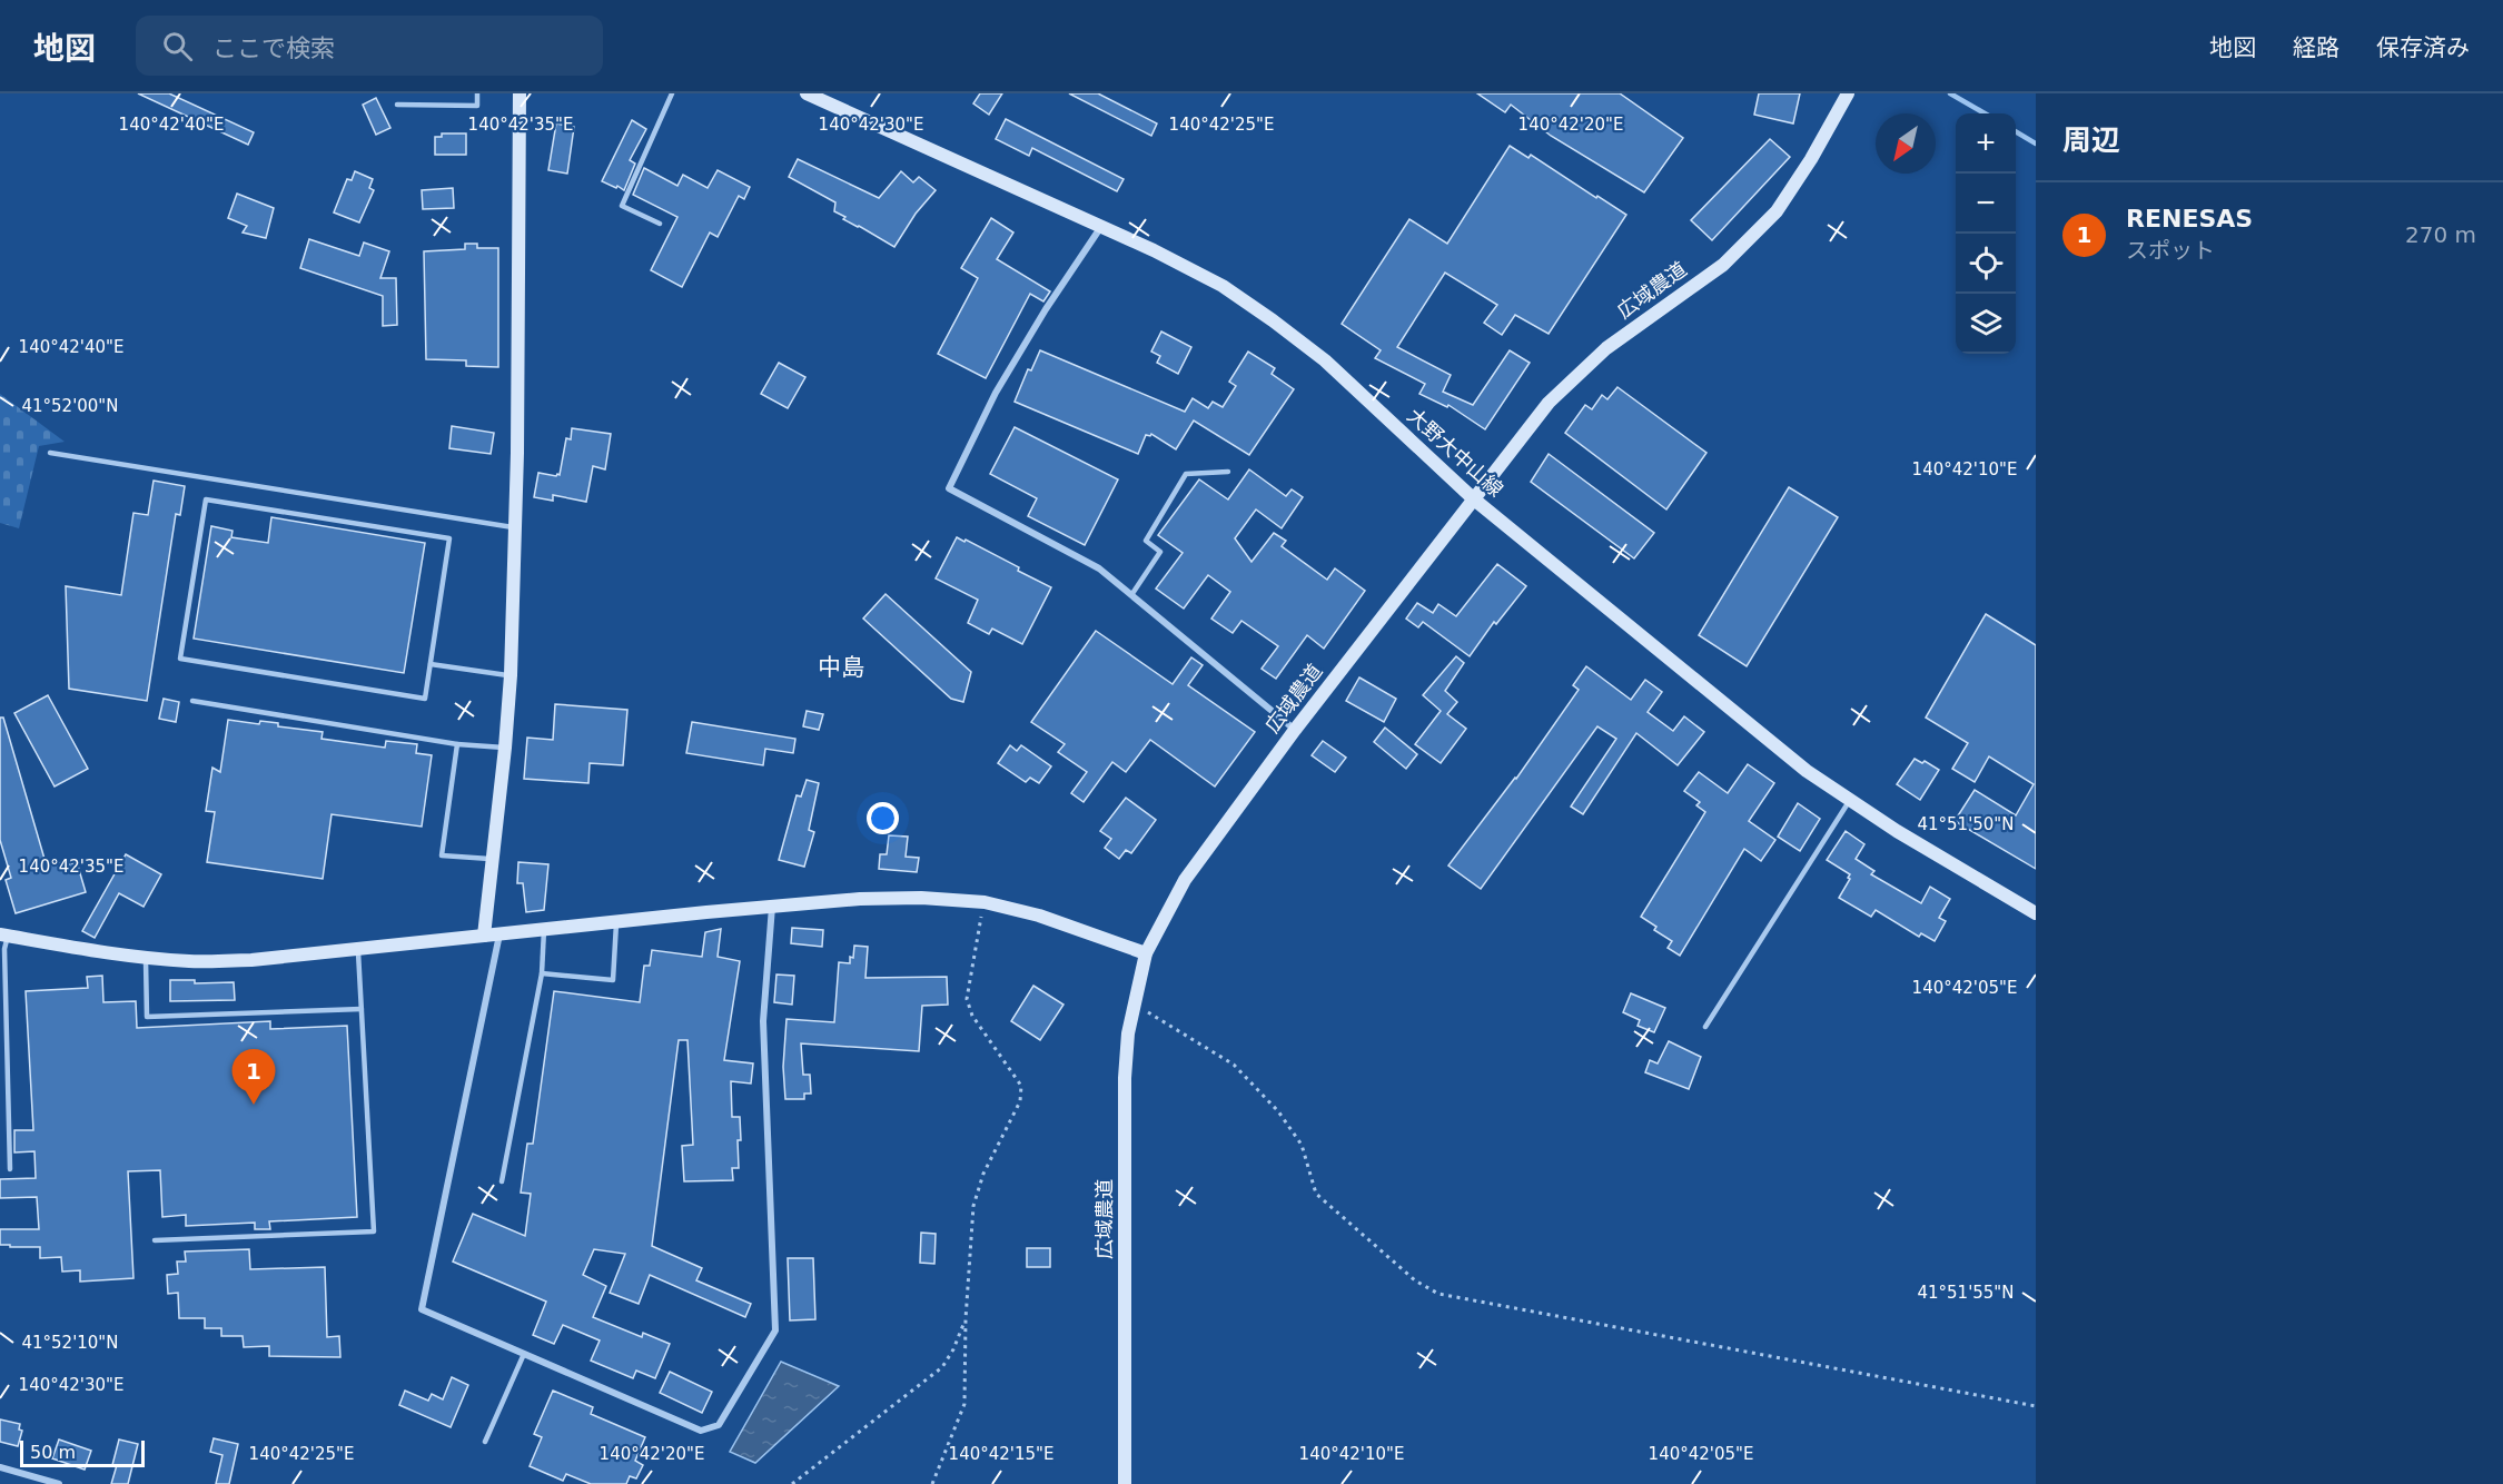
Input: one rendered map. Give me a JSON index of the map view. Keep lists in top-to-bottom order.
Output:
{
  "streets": {
    "street": ["広域農道", "大野大中山線"]
  },
  "crossings": [
    ["広域農道", "大野大中山線"]
  ],
  "districts": ["中島"],
  "scale_bar": "50 m",
  "north": "bottom left",
  "page": {
    "header": "地図",
    "search": "ここで検索",
    "nav": ["地図", "経路", "保存済み"],
    "heading": "周辺",
    "map_buttons": ["+", "−"],
    "list": [
      {
        "mark": "1",
        "name": "RENESAS",
        "note": "スポット",
        "value": "270 m"
      }
    ],
    "pins": "1",
    "scale": "50 m"
  },
  "coordinates": [
    "140°42'40\"E",
    "140°42'35\"E",
    "140°42'30\"E",
    "140°42'25\"E",
    "140°42'20\"E",
    "41°52'00\"N",
    "140°42'10\"E",
    "41°51'50\"N",
    "140°42'05\"E",
    "41°51'55\"N",
    "41°52'10\"N",
    "140°42'15\"E"
  ]
}
